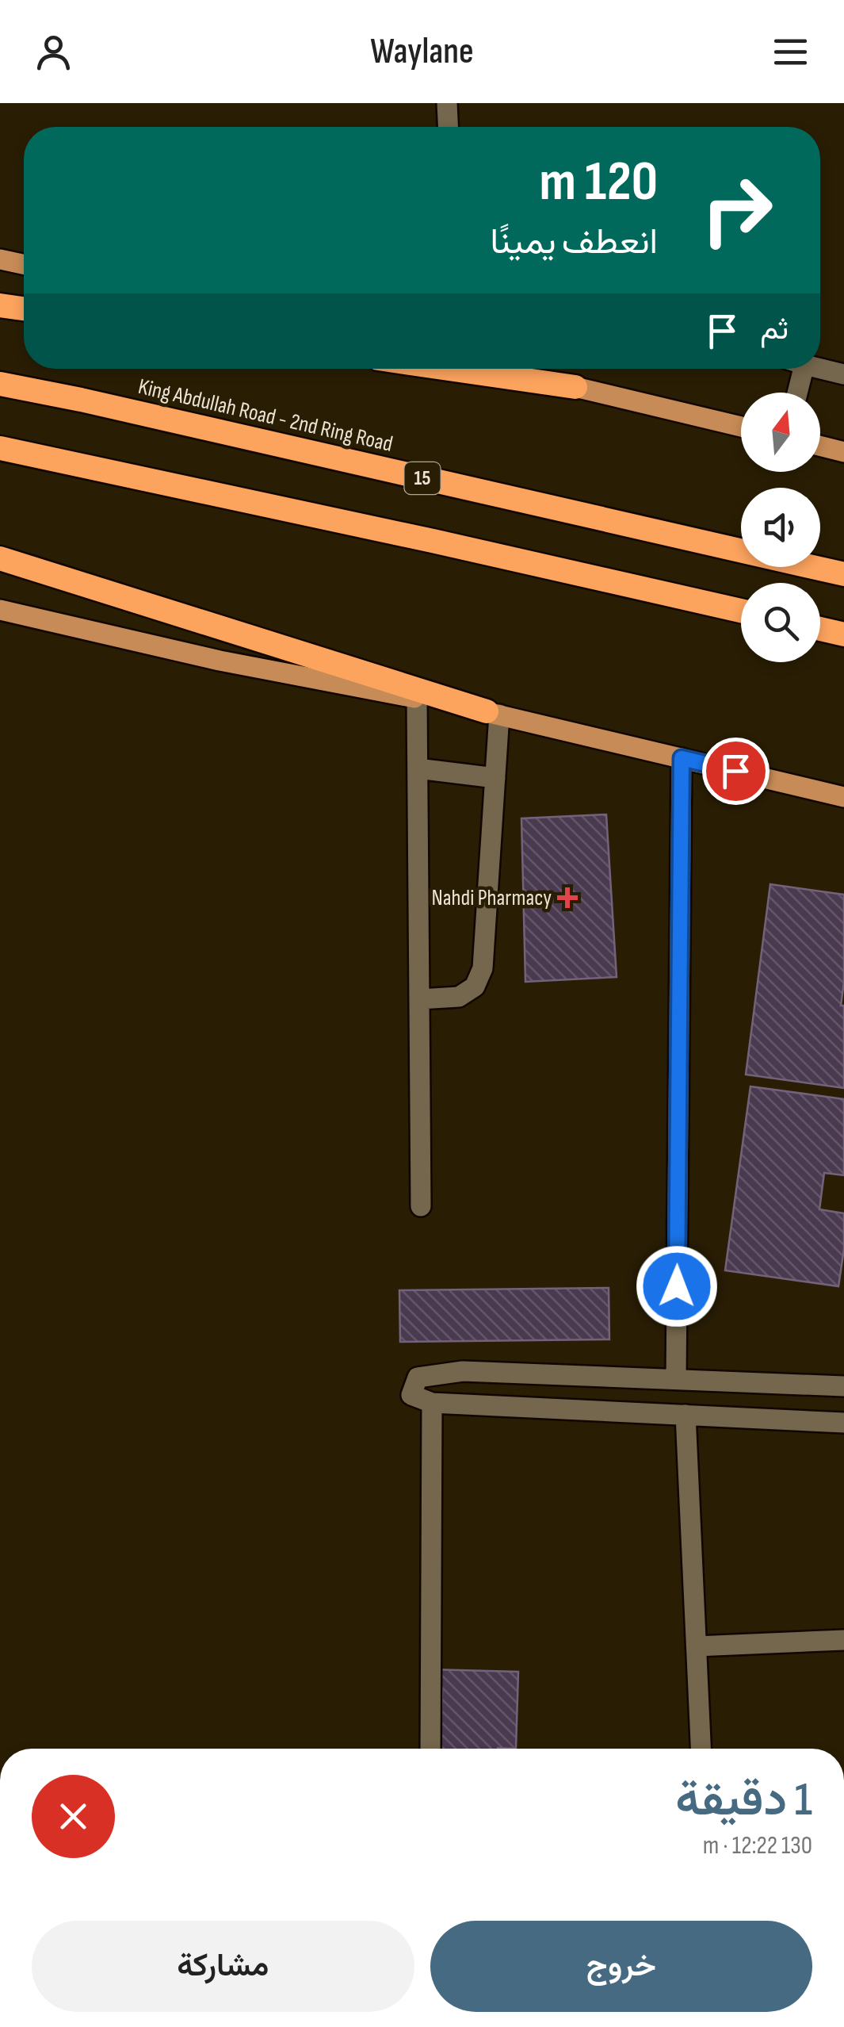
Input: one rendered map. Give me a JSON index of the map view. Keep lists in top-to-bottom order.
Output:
{
  "streets": {
    "highway": ["King Abdullah Road - 2nd Ring Road", "15"]
  },
  "places": {
    "health": ["Nahdi Pharmacy"]
  },
  "north": "top",
  "page": {
    "header": "Waylane",
    "turn": ["120 m", "انعطف يمينًا"],
    "then": "ثم",
    "heading": ["1 دقيقة", "130 m · 12:22"],
    "buttons": ["خروج", "مشاركة"]
  }
}
